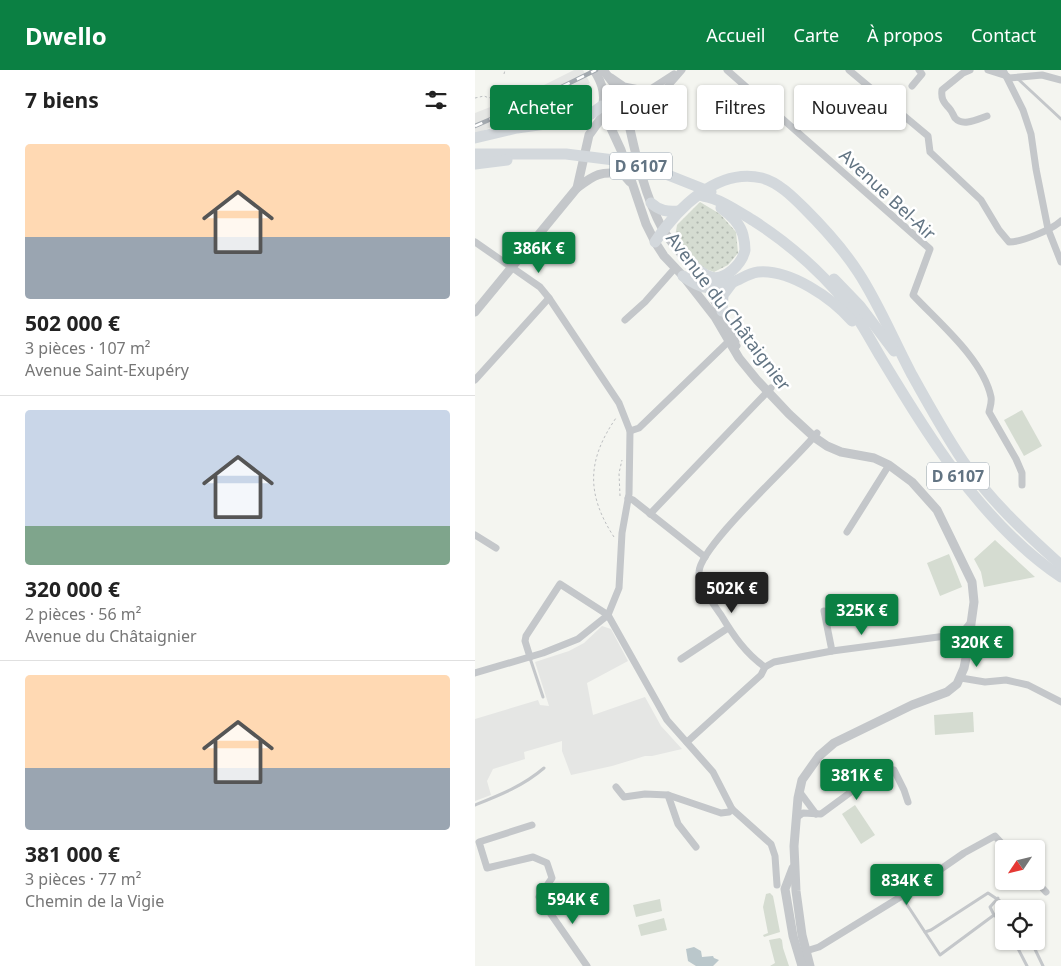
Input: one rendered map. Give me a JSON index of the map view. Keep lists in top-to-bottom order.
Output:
{
  "streets": {
    "highway": ["D 6107"],
    "street": ["Avenue Bel-Air", "Avenue du Châtaignier"]
  },
  "north": "bottom left",
  "page": {
    "header": "Dwello",
    "nav": [
      "Accueil",
      "Carte",
      "À propos",
      "Contact"
    ],
    "heading": "7 biens",
    "chip": [
      "Acheter",
      "Louer",
      "Filtres",
      "Nouveau"
    ],
    "list": [
      {
        "name": "502 000 €",
        "note": "3 pièces · 107 m² · Avenue Saint-Exupéry"
      },
      {
        "name": "320 000 €",
        "note": "2 pièces · 56 m² · Avenue du Châtaignier"
      },
      {
        "name": "381 000 €",
        "note": "3 pièces · 77 m² · Chemin de la Vigie"
      }
    ],
    "price": [
      "386K €",
      "502K €",
      "325K €",
      "320K €",
      "381K €",
      "834K €",
      "594K €"
    ]
  }
}
